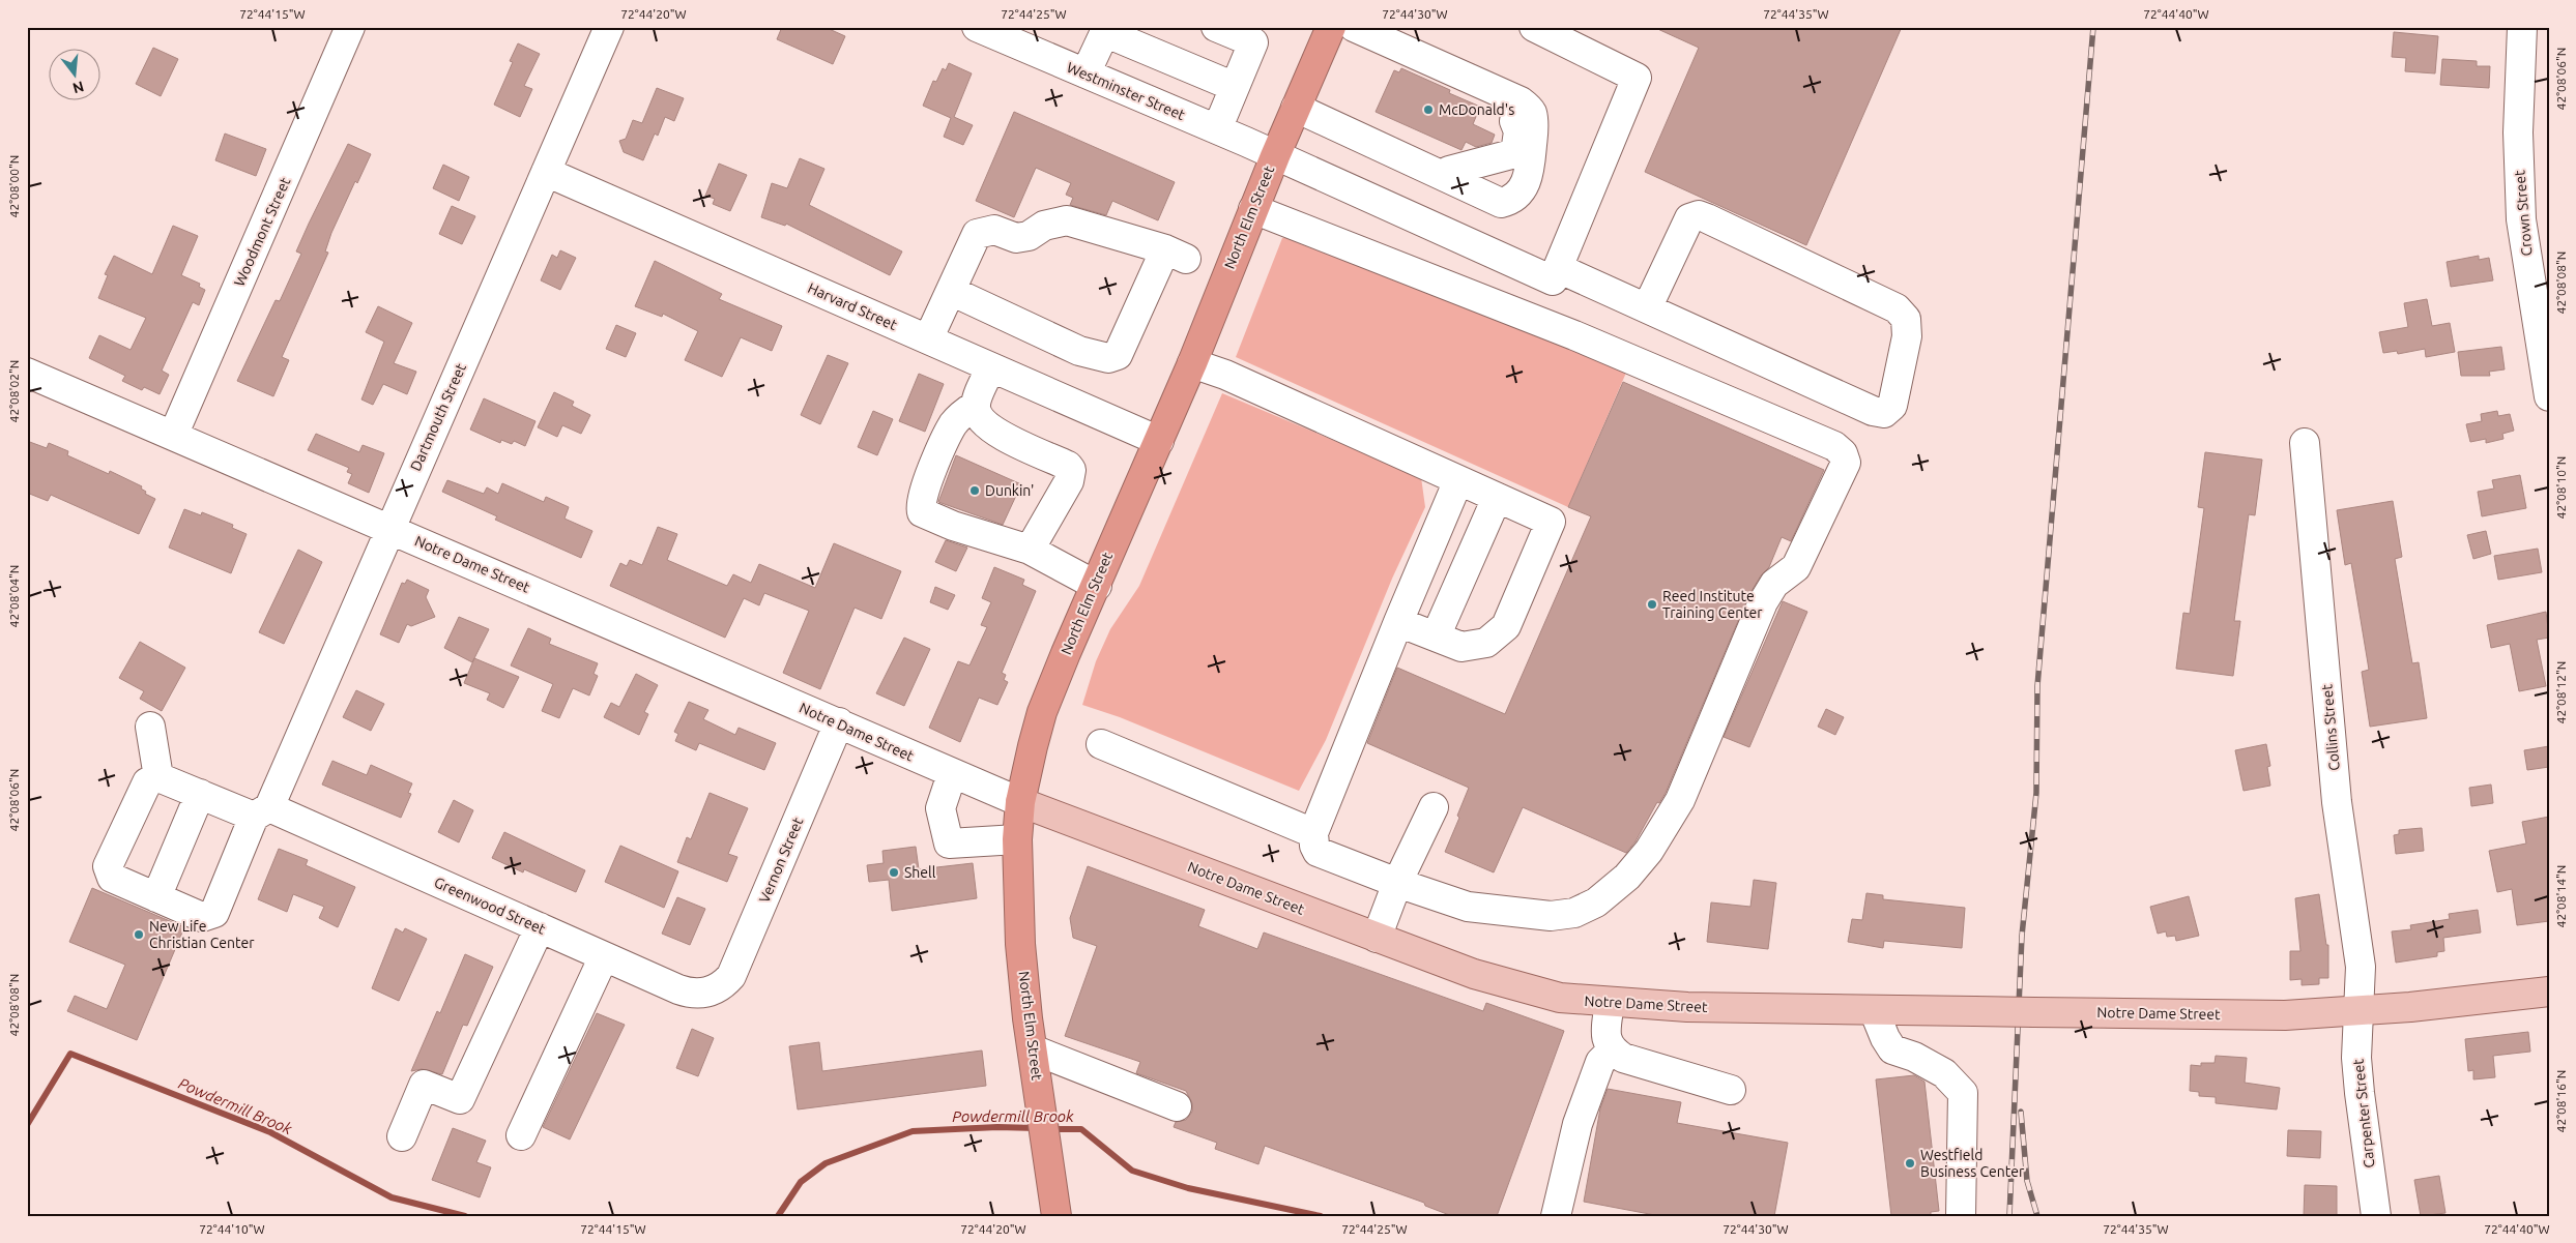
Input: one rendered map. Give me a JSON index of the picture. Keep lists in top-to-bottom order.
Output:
{
  "streets": {
    "highway": ["North Elm Street"],
    "main road": ["Notre Dame Street"],
    "street": [
      "Westminster Street",
      "Crown Street",
      "Woodmont Street",
      "Harvard Street",
      "Dartmouth Street",
      "Collins Street",
      "Vernon Street",
      "Greenwood Street",
      "Carpenter Street"
    ]
  },
  "crossings": [
    ["Westminster Street", "North Elm Street"],
    ["North Elm Street", "Harvard Street"],
    ["North Elm Street", "Notre Dame Street"],
    ["Woodmont Street", "Notre Dame Street"],
    ["Harvard Street", "Dartmouth Street"],
    ["Dartmouth Street", "Notre Dame Street"],
    ["Dartmouth Street", "Greenwood Street"],
    ["Notre Dame Street", "Collins Street"],
    ["Notre Dame Street", "Vernon Street"],
    ["Notre Dame Street", "Carpenter Street"],
    ["Collins Street", "Carpenter Street"],
    ["Vernon Street", "Greenwood Street"]
  ],
  "water": ["Powdermill Brook"],
  "places": [
    "McDonald's",
    "Dunkin'",
    "Reed Institute Training Center",
    "Shell",
    "New Life Christian Center",
    "Westfield Business Center"
  ],
  "north": "bottom",
  "coordinates": [
    "72°44'15\"W",
    "72°44'20\"W",
    "72°44'25\"W",
    "72°44'30\"W",
    "72°44'35\"W",
    "72°44'40\"W",
    "42°08'06\"N",
    "42°08'00\"N",
    "42°08'08\"N",
    "42°08'02\"N",
    "42°08'10\"N",
    "42°08'04\"N",
    "42°08'12\"N",
    "42°08'14\"N",
    "42°08'16\"N",
    "72°44'10\"W"
  ]
}
